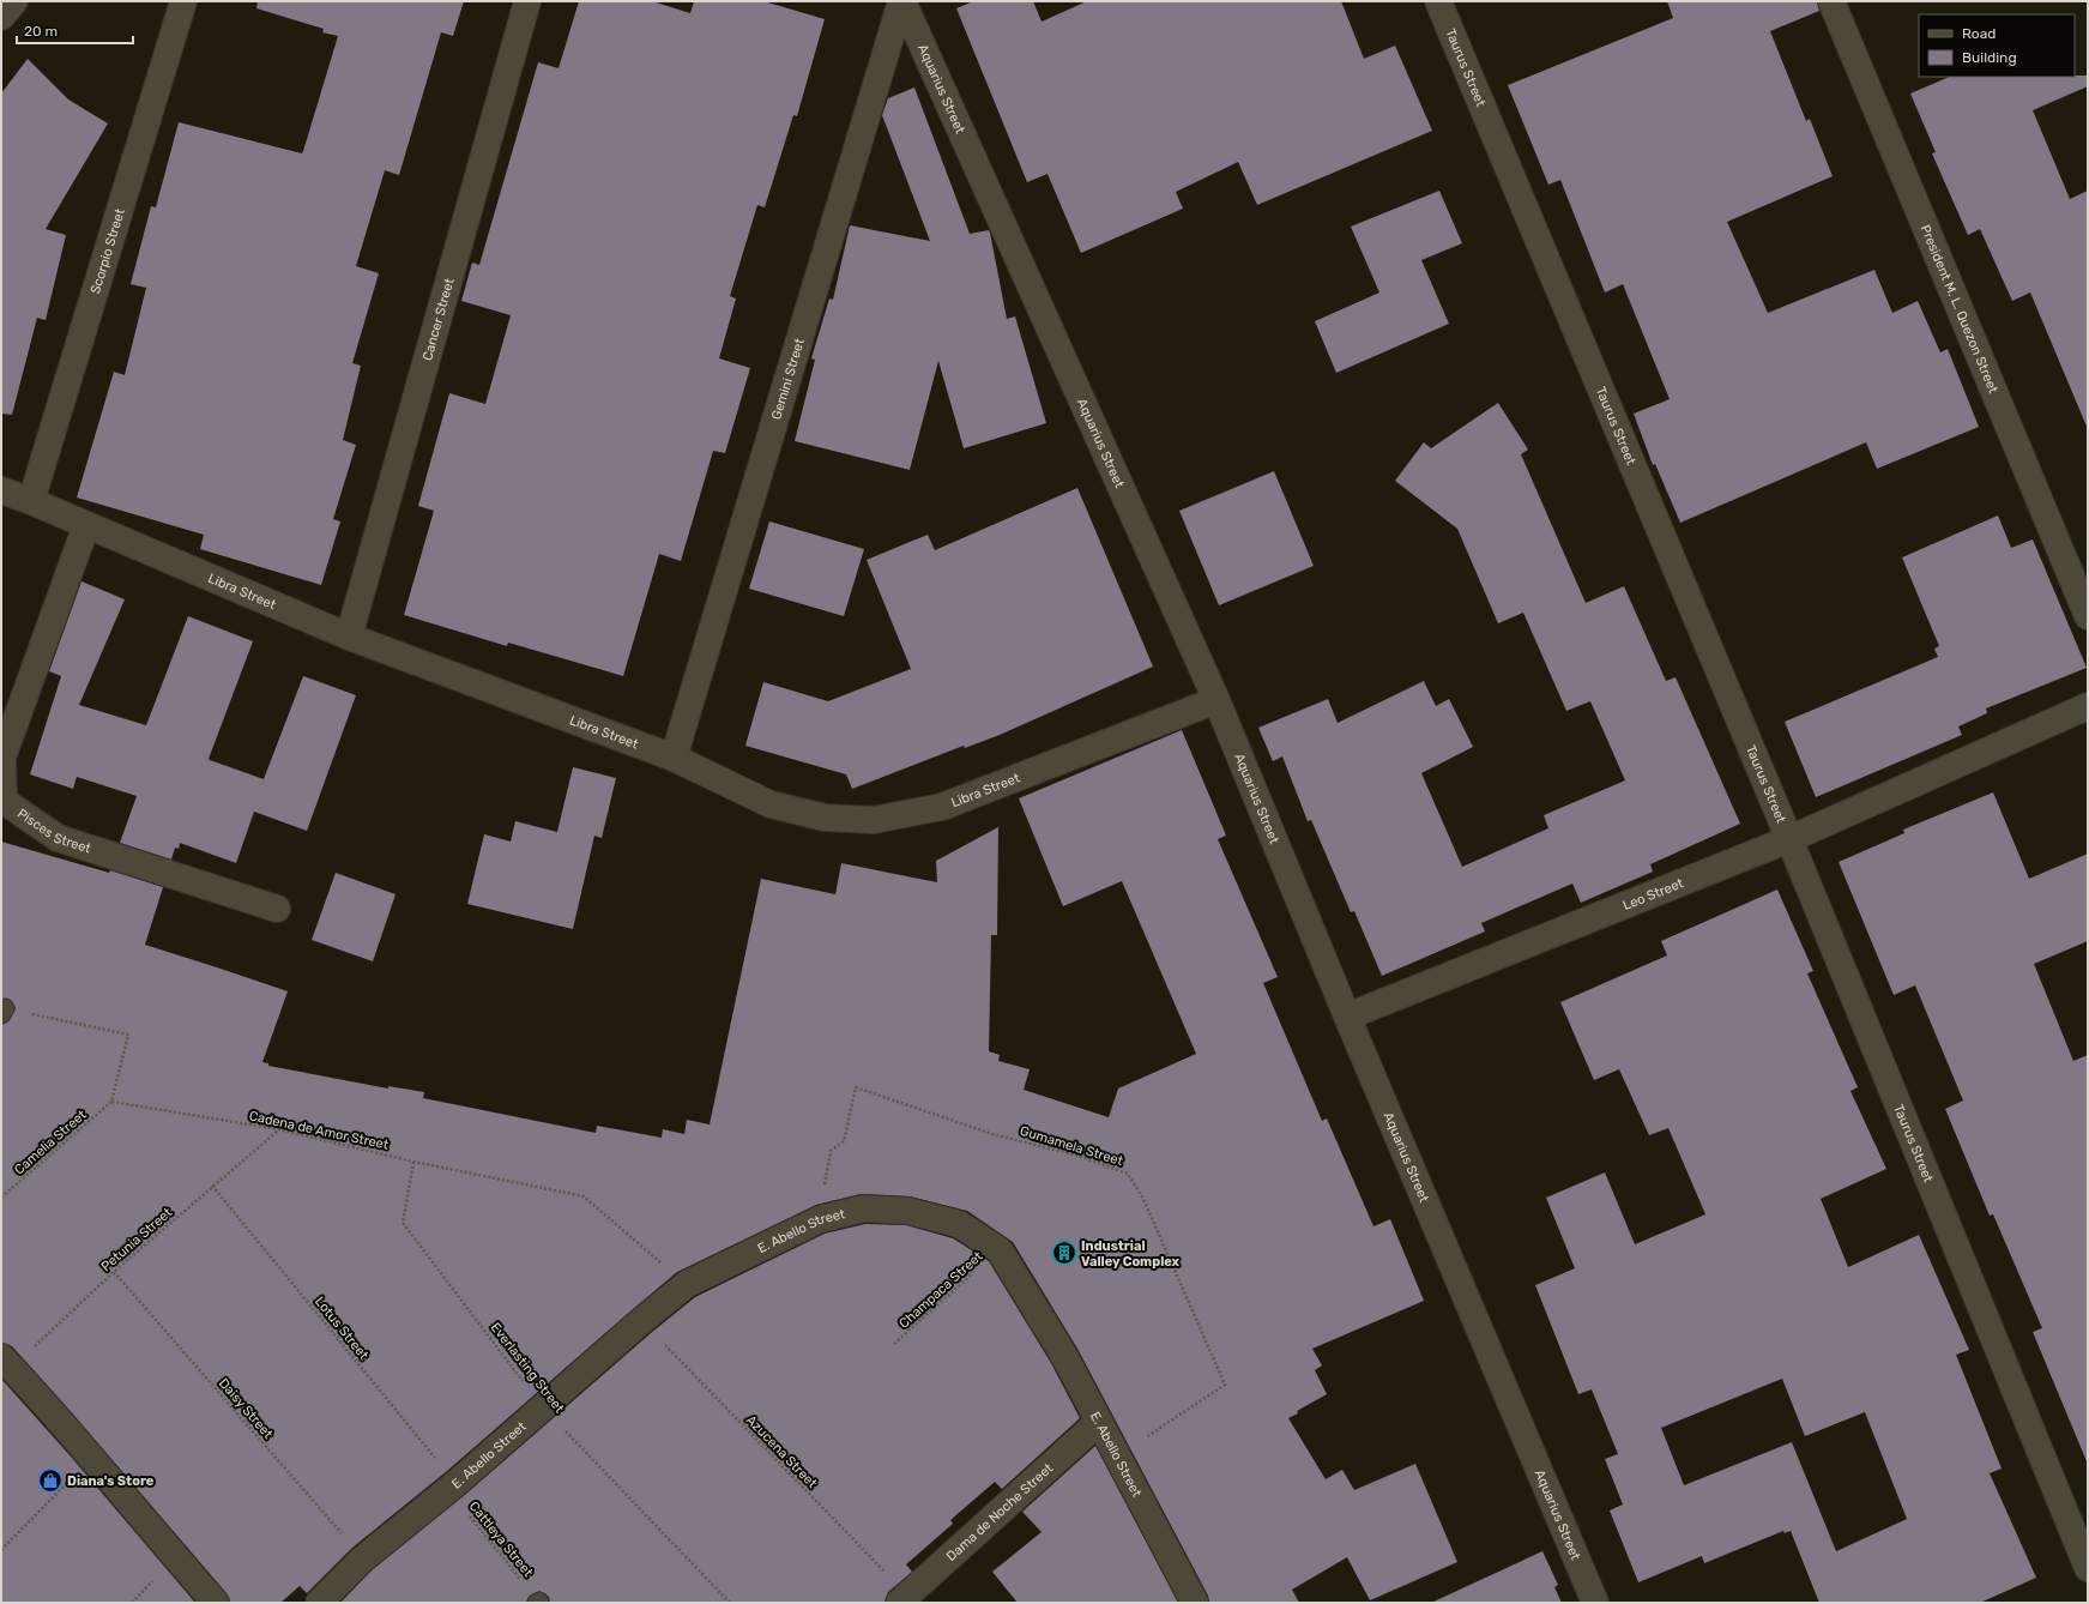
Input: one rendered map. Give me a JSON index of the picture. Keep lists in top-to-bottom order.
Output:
{
  "streets": {
    "street": [
      "Taurus Street",
      "Aquarius Street",
      "Scorpio Street",
      "President M. L. Quezon Street",
      "Cancer Street",
      "Gemini Street",
      "Libra Street",
      "Pisces Street",
      "Leo Street",
      "E. Abello Street",
      "Dama de Noche Street"
    ],
    "path": [
      "Cadena de Amor Street",
      "Camelia Street",
      "Gumamela Street",
      "Petunia Street",
      "Champaca Street",
      "Lotus Street",
      "Everlasting Street",
      "Daisy Street",
      "Azucena Street",
      "Cattleya Street"
    ]
  },
  "crossings": [
    ["Taurus Street", "Leo Street"],
    ["Aquarius Street", "Gemini Street"],
    ["Aquarius Street", "Libra Street"],
    ["Aquarius Street", "Leo Street"],
    ["Scorpio Street", "Libra Street"],
    ["Cancer Street", "Libra Street"],
    ["Gemini Street", "Libra Street"],
    ["Libra Street", "Pisces Street"],
    ["Cadena de Amor Street", "Camelia Street"],
    ["Cadena de Amor Street", "E. Abello Street"],
    ["Cadena de Amor Street", "Petunia Street"],
    ["Cadena de Amor Street", "Everlasting Street"],
    ["Gumamela Street", "E. Abello Street"],
    ["E. Abello Street", "Champaca Street"],
    ["E. Abello Street", "Lotus Street"],
    ["E. Abello Street", "Everlasting Street"],
    ["E. Abello Street", "Daisy Street"],
    ["E. Abello Street", "Azucena Street"],
    ["E. Abello Street", "Dama de Noche Street"],
    ["E. Abello Street", "Cattleya Street"],
    ["Petunia Street", "Lotus Street"],
    ["Petunia Street", "Daisy Street"],
    ["Lotus Street", "Cattleya Street"],
    ["Azucena Street", "Dama de Noche Street"]
  ],
  "places": {
    "building": ["Industrial Valley Complex"],
    "shop": ["Diana's Store"]
  },
  "legend": ["Road", "Building"],
  "scale_bar": "20 m"
}
